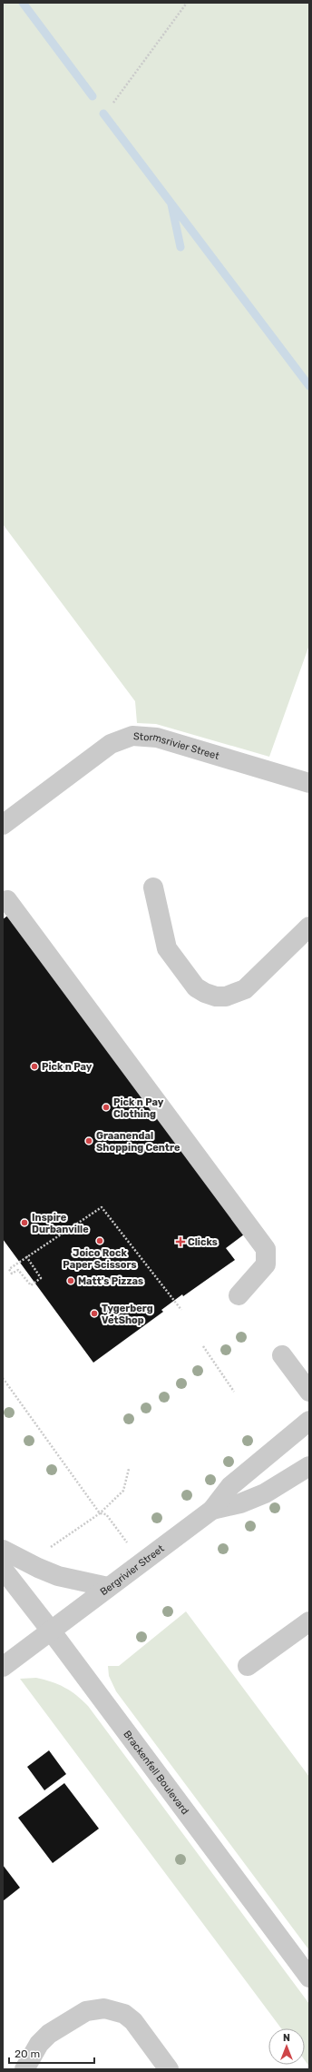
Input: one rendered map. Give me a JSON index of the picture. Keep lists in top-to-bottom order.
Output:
{
  "streets": {
    "street": ["Stormsrivier Street", "Bergrivier Street", "Brackenfell Boulevard"]
  },
  "crossings": [
    ["Bergrivier Street", "Brackenfell Boulevard"]
  ],
  "places": {
    "other": [
      "Pick n Pay",
      "Pick n Pay Clothing",
      "Graanendal Shopping Centre",
      "Inspire Durbanville",
      "Joico Rock Paper Scissors",
      "Matt's Pizzas",
      "Tygerberg VetShop"
    ],
    "health": ["Clicks"]
  },
  "scale_bar": "20 m",
  "north": "top"
}
